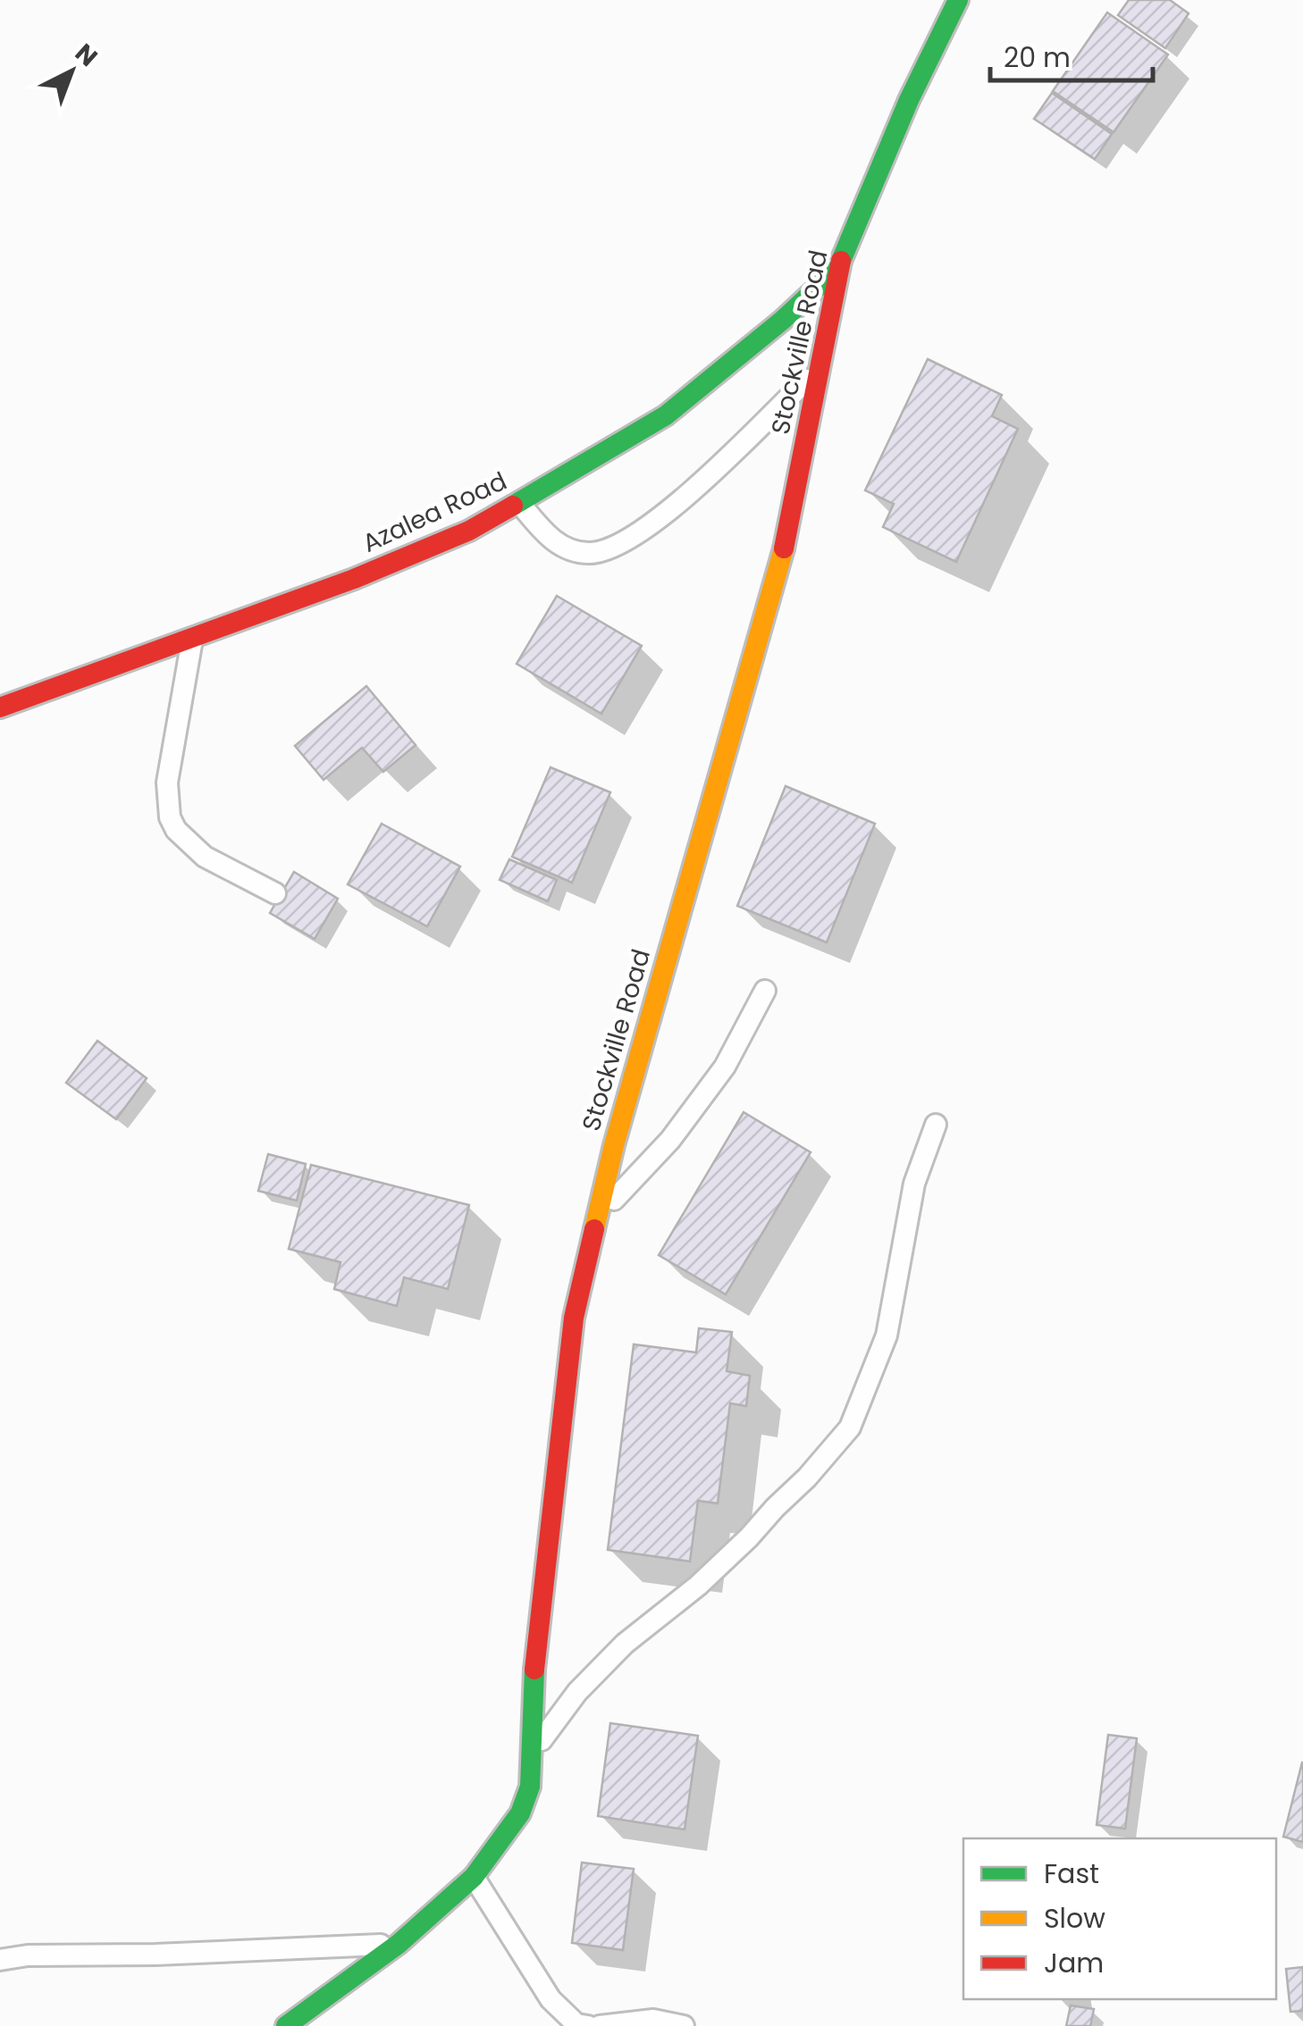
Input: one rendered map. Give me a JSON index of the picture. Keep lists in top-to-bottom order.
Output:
{
  "streets": {
    "street": ["Stockville Road", "Azalea Road"]
  },
  "crossings": [
    ["Stockville Road", "Azalea Road"]
  ],
  "legend": ["Fast", "Slow", "Jam"],
  "scale_bar": "20 m",
  "north": "top right"
}
